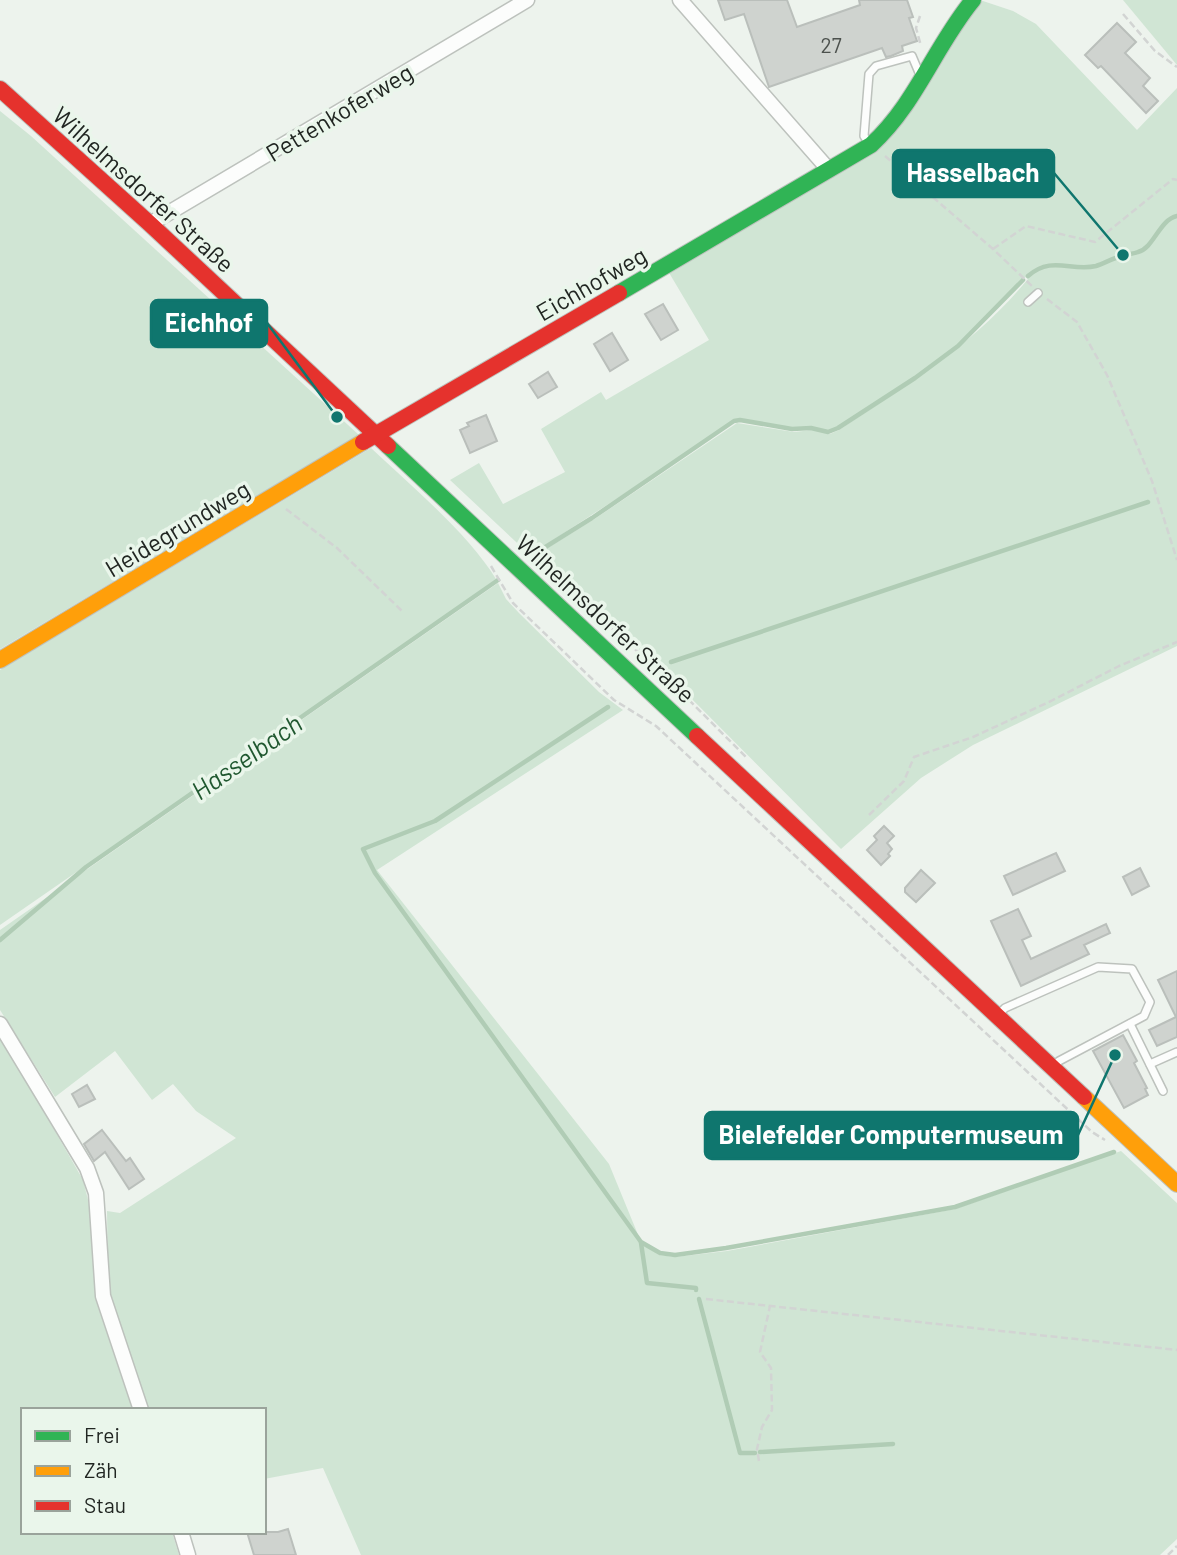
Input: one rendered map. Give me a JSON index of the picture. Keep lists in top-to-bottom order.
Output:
{
  "streets": {
    "street": [
      "Pettenkoferweg",
      "Wilhelmsdorfer Straße",
      "Eichhofweg",
      "Heidegrundweg"
    ]
  },
  "crossings": [
    ["Pettenkoferweg", "Wilhelmsdorfer Straße"],
    ["Wilhelmsdorfer Straße", "Eichhofweg"],
    ["Wilhelmsdorfer Straße", "Heidegrundweg"],
    ["Eichhofweg", "Heidegrundweg"]
  ],
  "water": ["Hasselbach"],
  "places": ["Hasselbach", "Eichhof", "Bielefelder Computermuseum"],
  "house_numbers": ["27"],
  "legend": ["Frei", "Zäh", "Stau"]
}
